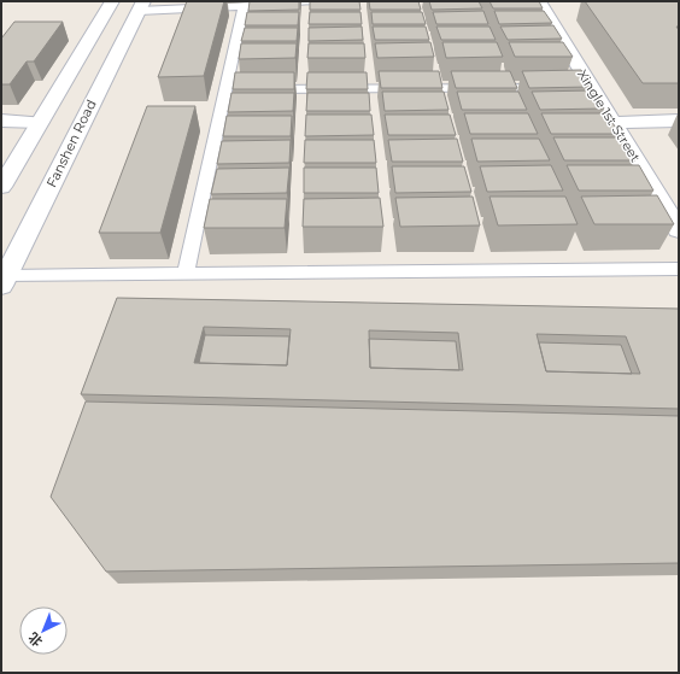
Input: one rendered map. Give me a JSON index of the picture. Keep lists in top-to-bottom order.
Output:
{
  "streets": {
    "main road": ["Xingle 1st Street", "Fanshen Road"]
  },
  "north": "bottom left"
}
